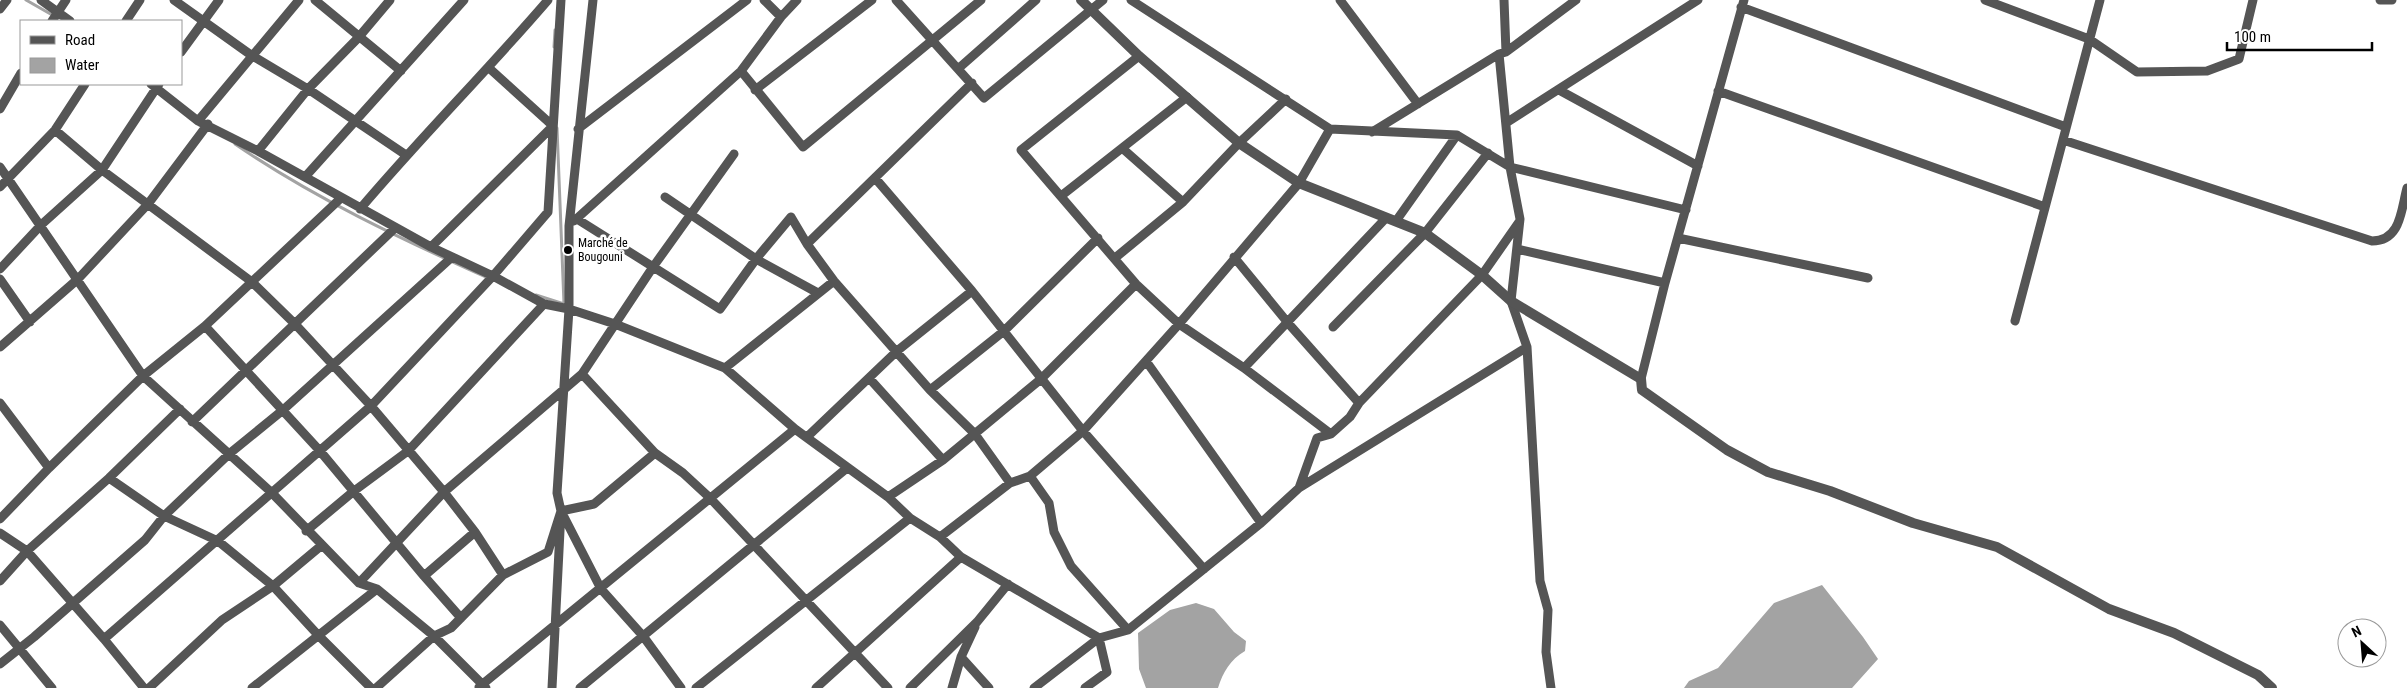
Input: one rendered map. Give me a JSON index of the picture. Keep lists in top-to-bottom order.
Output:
{
  "places": ["Marché de Bougouni"],
  "legend": ["Road", "Water"],
  "scale_bar": "100 m",
  "north": "top left"
}
